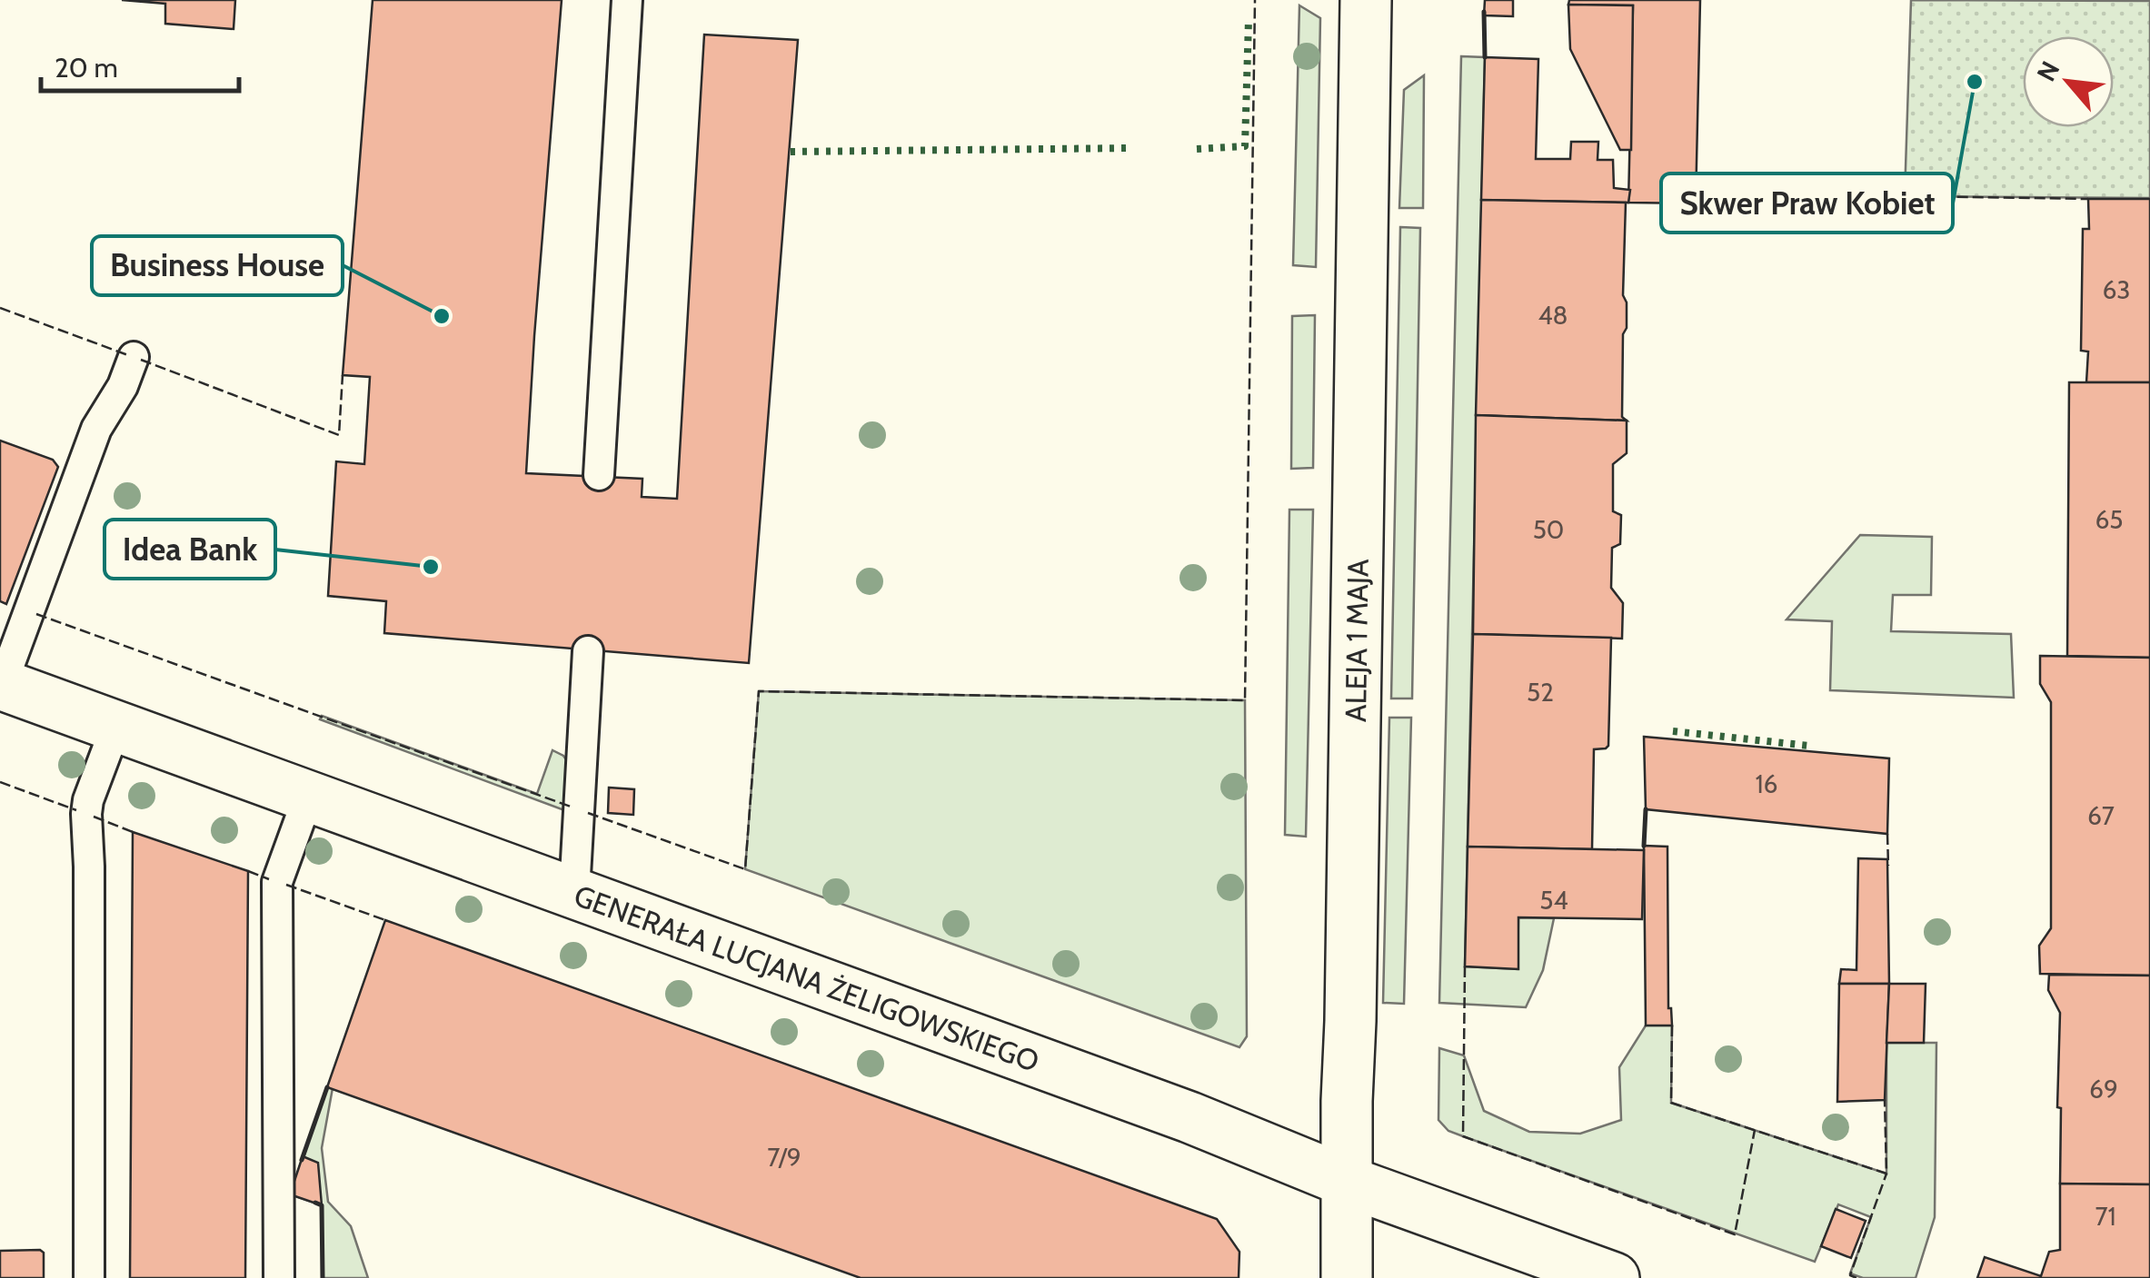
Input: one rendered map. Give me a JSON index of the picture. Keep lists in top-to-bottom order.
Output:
{
  "streets": {
    "street": ["ALEJA 1 MAJA", "GENERAŁA LUCJANA ŻELIGOWSKIEGO"]
  },
  "crossings": [
    ["ALEJA 1 MAJA", "GENERAŁA LUCJANA ŻELIGOWSKIEGO"]
  ],
  "places": ["Skwer Praw Kobiet", "Business House", "Idea Bank"],
  "house_numbers": [
    "63",
    "48",
    "65",
    "50",
    "52",
    "16",
    "67",
    "54",
    "69",
    "7/9",
    "71"
  ],
  "scale_bar": "20 m",
  "north": "top left"
}
